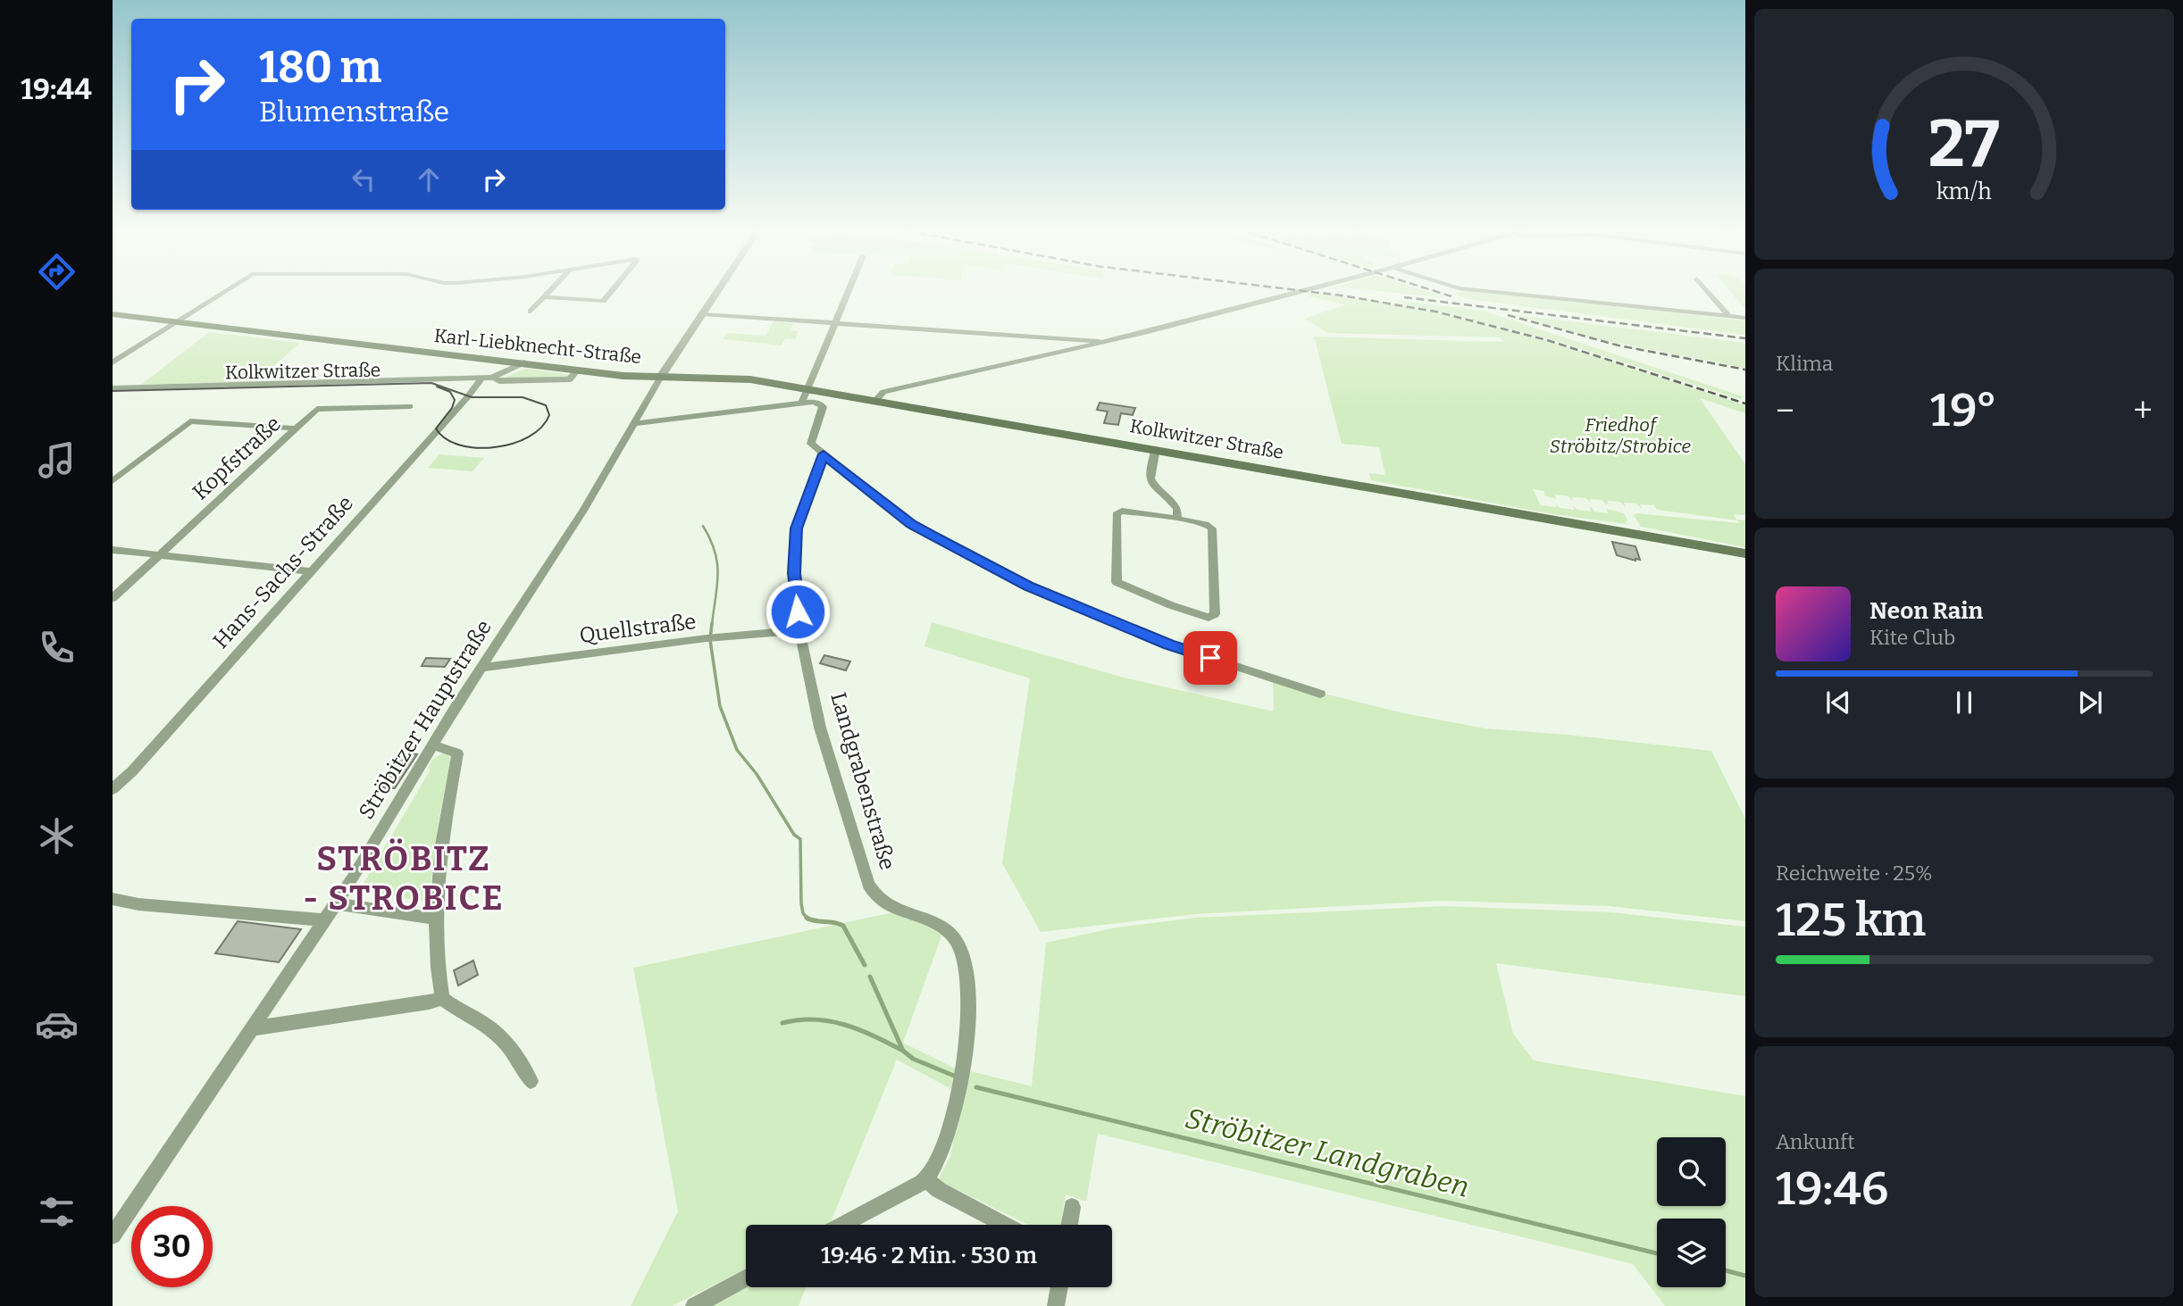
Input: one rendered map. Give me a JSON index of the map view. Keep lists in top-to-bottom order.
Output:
{
  "streets": {
    "main road": ["Karl-Liebknecht-Straße", "Kolkwitzer Straße"],
    "street": [
      "Kopfstraße",
      "Hans-Sachs-Straße",
      "Quellstraße",
      "Ströbitzer Hauptstraße",
      "Landgrabenstraße"
    ]
  },
  "crossings": [
    ["Karl-Liebknecht-Straße", "Kolkwitzer Straße"],
    ["Karl-Liebknecht-Straße", "Ströbitzer Hauptstraße"],
    ["Kolkwitzer Straße", "Hans-Sachs-Straße"],
    ["Kolkwitzer Straße", "Ströbitzer Hauptstraße"],
    ["Quellstraße", "Ströbitzer Hauptstraße"],
    ["Quellstraße", "Landgrabenstraße"]
  ],
  "districts": ["STRÖBITZ - STROBICE"],
  "water": ["Ströbitzer Landgraben"],
  "parks": ["Friedhof Ströbitz/Strobice"],
  "page": {
    "tabs": "19:44",
    "turn": ["180 m", "Blumenstraße"],
    "tile": [
      "Klima",
      ["Reichweite · 25%", "125 km"],
      ["Ankunft", "19:46"]
    ],
    "heat": ["−", "19°", "+"],
    "song": ["Neon Rain", "Kite Club"],
    "limit": "30",
    "trip": "19:46 · 2 Min. · 530 m",
    "gauge": ["27", "km/h"]
  }
}
